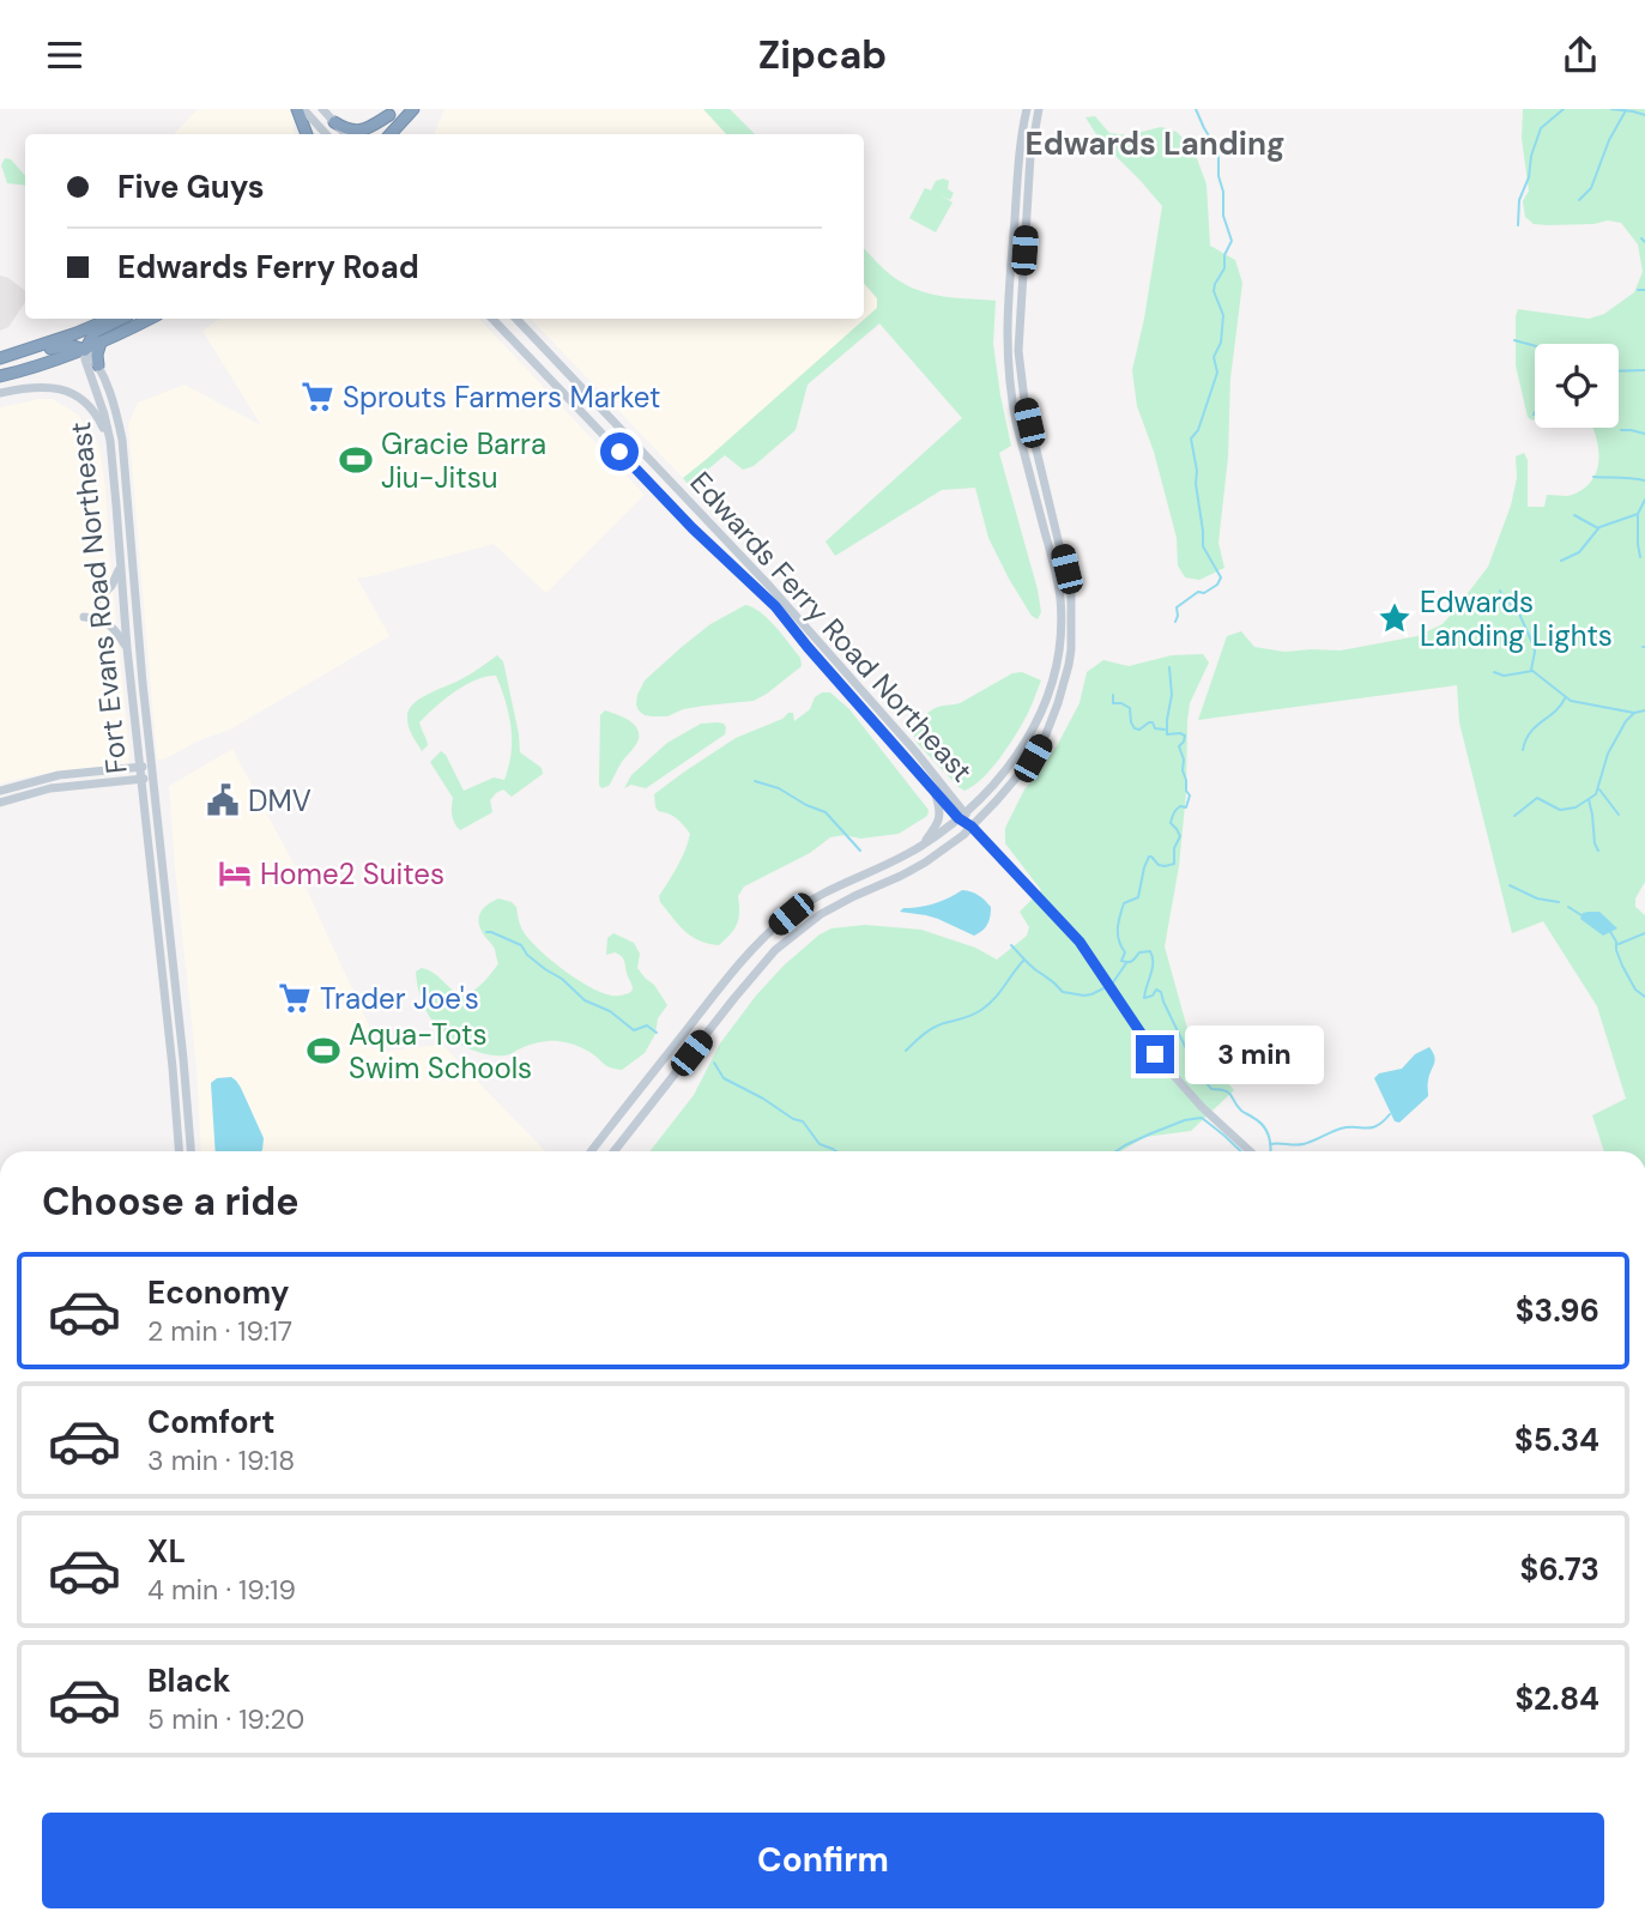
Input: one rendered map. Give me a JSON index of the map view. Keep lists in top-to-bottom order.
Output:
{
  "streets": {
    "main road": ["Fort Evans Road Northeast", "Edwards Ferry Road Northeast"]
  },
  "districts": ["Edwards Landing"],
  "places": {
    "supermarket": ["Sprouts Farmers Market", "Trader Joe's"],
    "sports": ["Gracie Barra Jiu-Jitsu", "Aqua-Tots Swim Schools"],
    "place": ["Edwards Landing Lights"],
    "public building": ["DMV"],
    "hotel": ["Home2 Suites"]
  },
  "page": {
    "header": "Zipcab",
    "banner": ["Five Guys", "Edwards Ferry Road"],
    "bubble": "3 min",
    "heading": "Choose a ride",
    "list": [
      {
        "name": "Economy",
        "note": "2 min · 19:17",
        "value": "$3.96"
      },
      {
        "name": "Comfort",
        "note": "3 min · 19:18",
        "value": "$5.34"
      },
      {
        "name": "XL",
        "note": "4 min · 19:19",
        "value": "$6.73"
      },
      {
        "name": "Black",
        "note": "5 min · 19:20",
        "value": "$2.84"
      }
    ],
    "buttons": "Confirm"
  }
}
